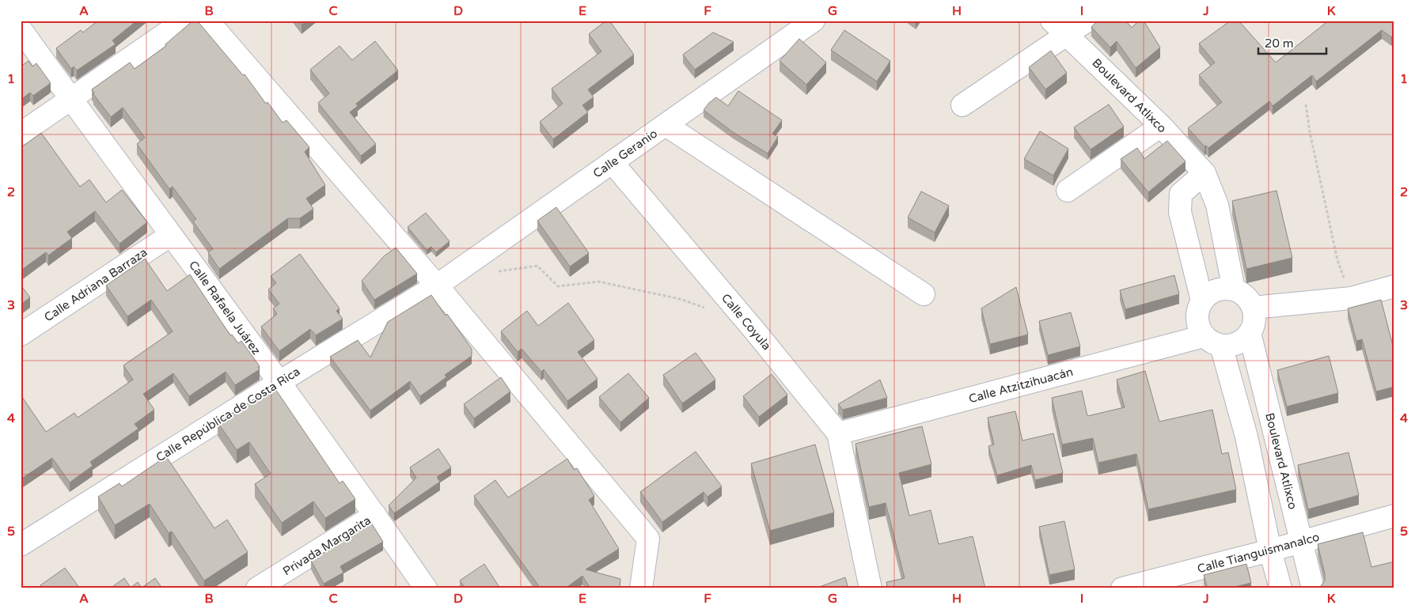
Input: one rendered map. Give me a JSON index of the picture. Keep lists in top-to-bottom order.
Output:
{
  "streets": {
    "street": [
      "Boulevard Atlixco",
      "Calle Geranio",
      "Calle Adriana Barraza",
      "Calle Rafaela Juárez",
      "Calle Coyula",
      "Calle Atzitzihuacán",
      "Calle República de Costa Rica",
      "Privada Margarita",
      "Calle Tianguismanalco"
    ]
  },
  "crossings": [
    ["Boulevard Atlixco", "Calle Atzitzihuacán"],
    ["Boulevard Atlixco", "Calle Tianguismanalco"],
    ["Calle Geranio", "Calle Coyula"],
    ["Calle Geranio", "Calle República de Costa Rica"],
    ["Calle Adriana Barraza", "Calle Rafaela Juárez"],
    ["Calle Rafaela Juárez", "Calle República de Costa Rica"],
    ["Calle Rafaela Juárez", "Privada Margarita"],
    ["Calle Coyula", "Calle Atzitzihuacán"]
  ],
  "scale_bar": "20 m",
  "grid": {
    "columns": [
      "A",
      "B",
      "C",
      "D",
      "E",
      "F",
      "G",
      "H",
      "I",
      "J",
      "K"
    ],
    "rows": [
      "1",
      "2",
      "3",
      "4",
      "5"
    ]
  }
}
